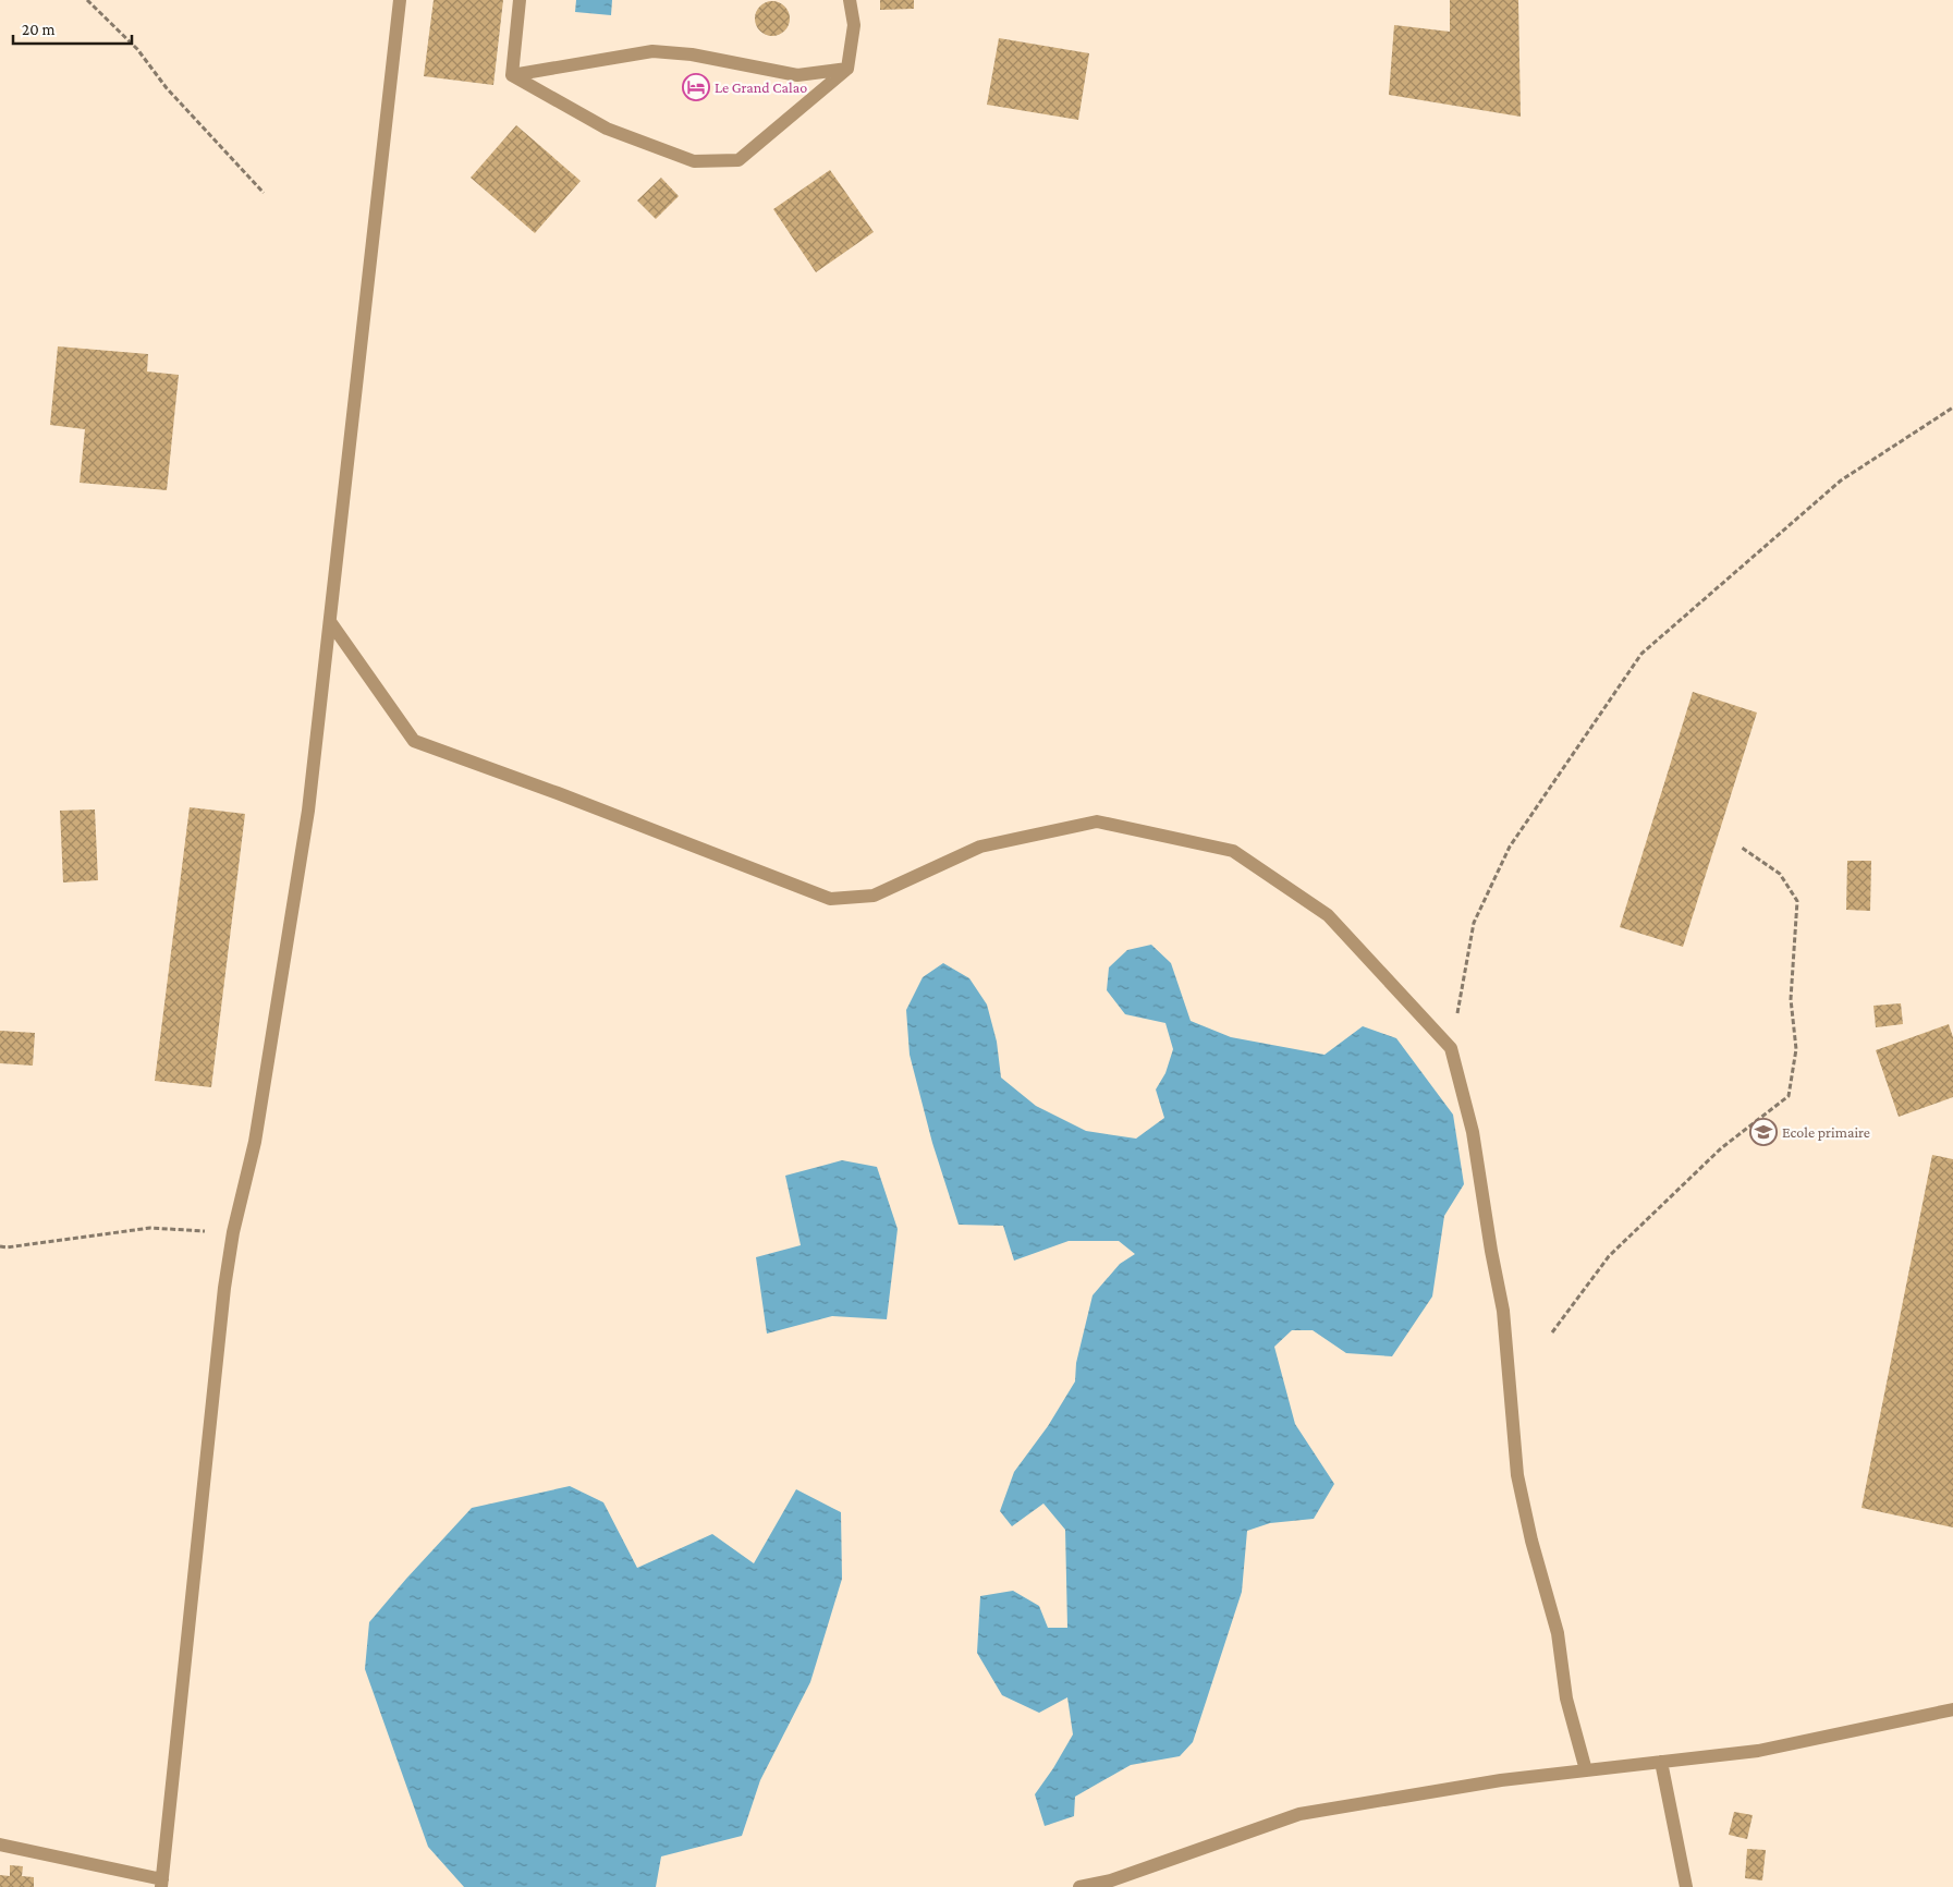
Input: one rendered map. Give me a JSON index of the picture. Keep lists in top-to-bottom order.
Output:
{
  "places": {
    "hotel": ["Le Grand Calao"],
    "school or university": ["Ecole primaire"]
  },
  "scale_bar": "20 m"
}
